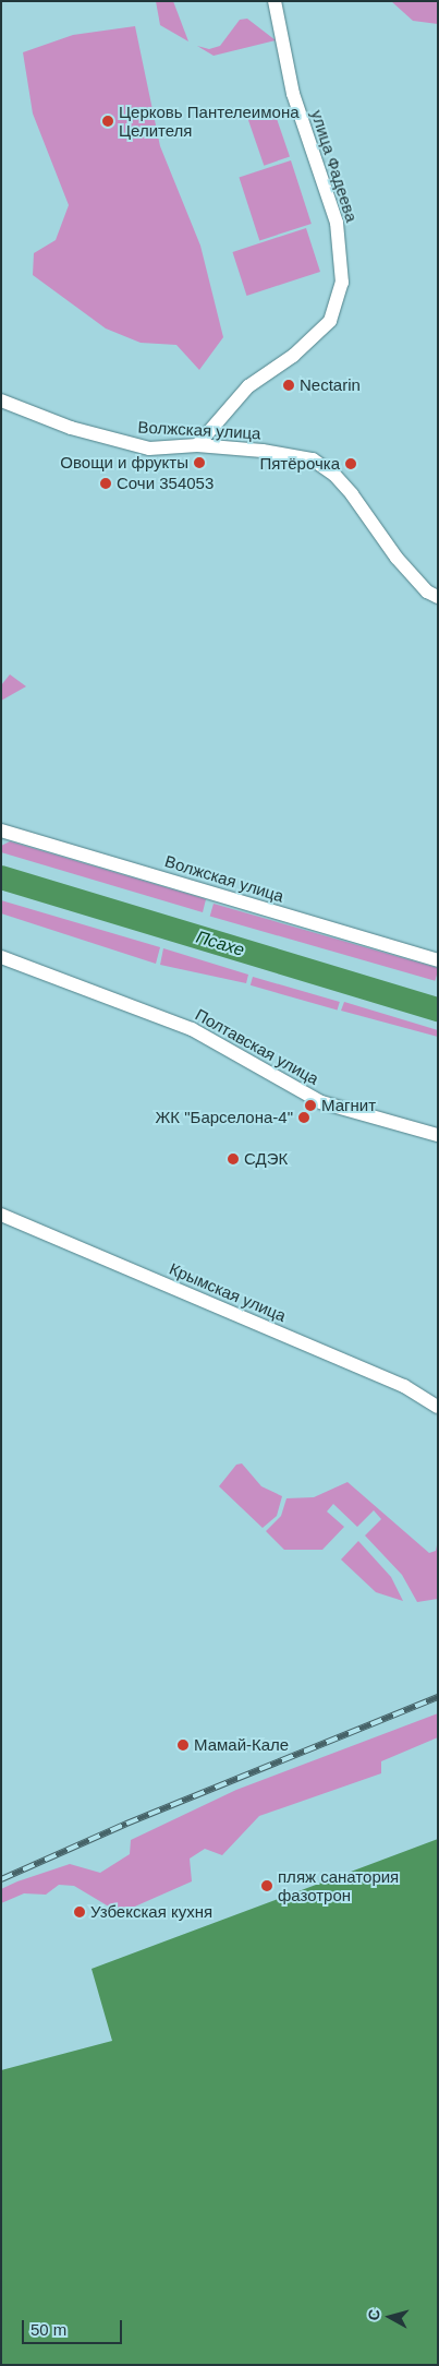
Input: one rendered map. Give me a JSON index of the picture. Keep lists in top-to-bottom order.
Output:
{
  "streets": {
    "street": [
      "улица Фадеева",
      "Волжская улица",
      "Полтавская улица",
      "Крымская улица"
    ]
  },
  "crossings": [
    ["улица Фадеева", "Волжская улица"]
  ],
  "water": ["Псахе"],
  "places": [
    "Церковь Пантелеимона Целителя",
    "Nectarin",
    "Овощи и фрукты",
    "Пятёрочка",
    "Сочи 354053",
    "Магнит",
    "ЖК \"Барселона-4\"",
    "СДЭК",
    "Мамай-Кале",
    "пляж санатория фазотрон",
    "Узбекская кухня"
  ],
  "scale_bar": "50 m",
  "north": "left"
}
